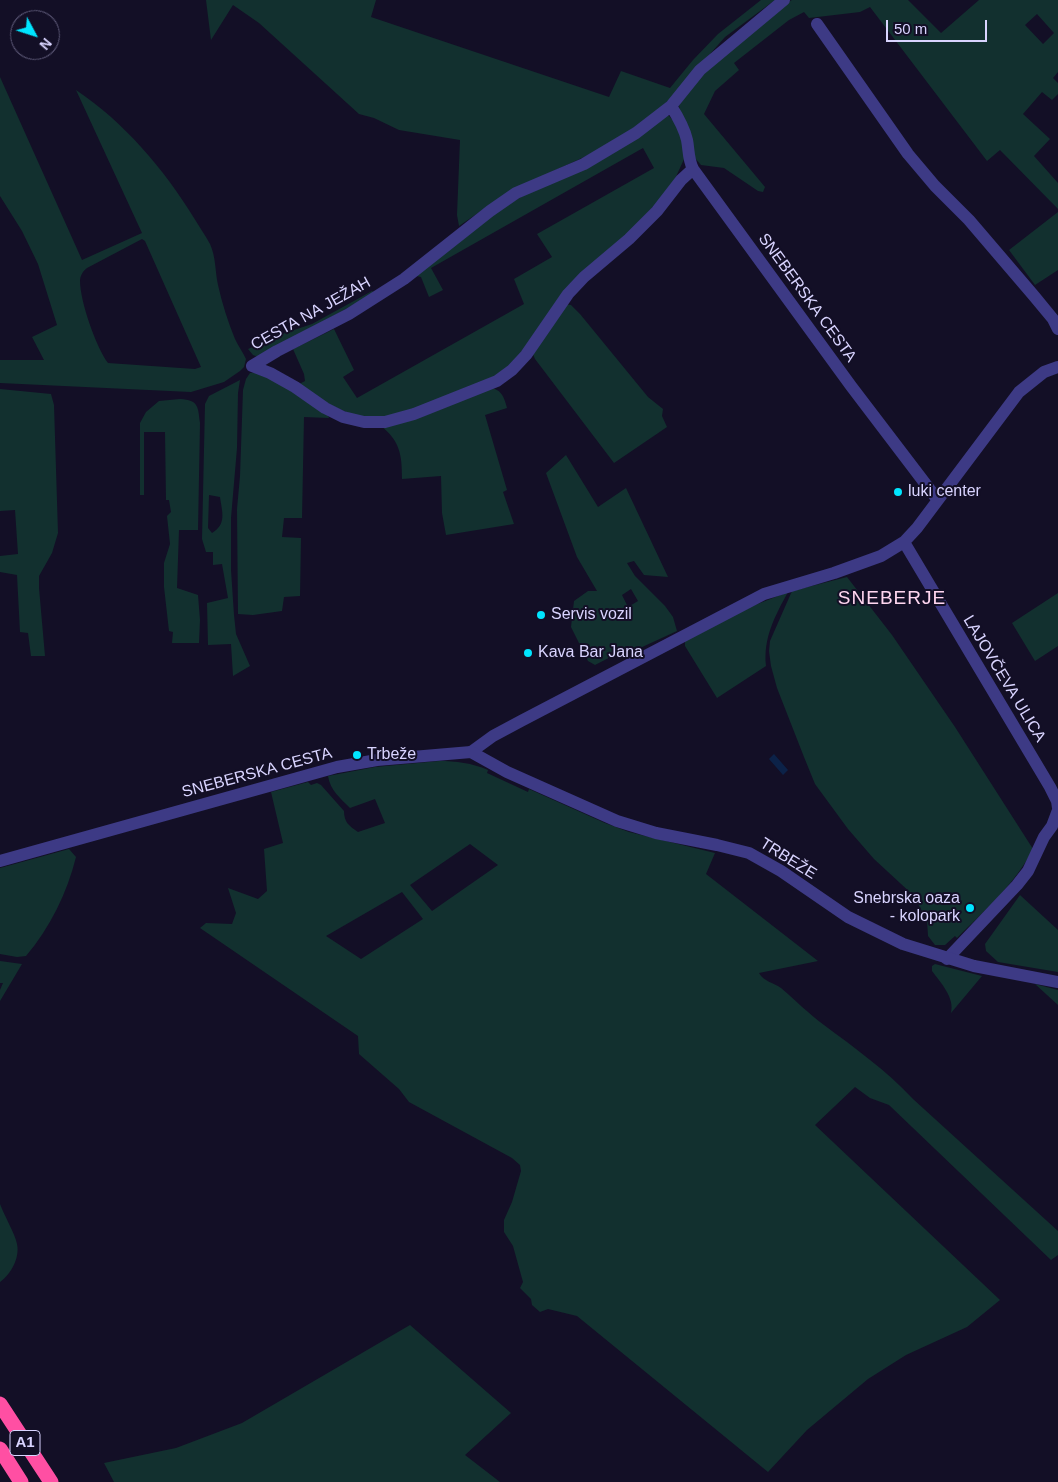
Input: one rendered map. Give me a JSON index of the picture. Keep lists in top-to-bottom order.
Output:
{
  "streets": {
    "highway": ["A1"],
    "street": [
      "SNEBERSKA CESTA",
      "CESTA NA JEŽAH",
      "LAJOVČEVA ULICA",
      "TRBEŽE"
    ]
  },
  "crossings": [
    ["SNEBERSKA CESTA", "CESTA NA JEŽAH"],
    ["SNEBERSKA CESTA", "TRBEŽE"],
    ["LAJOVČEVA ULICA", "TRBEŽE"]
  ],
  "districts": ["SNEBERJE"],
  "places": [
    "luki center",
    "Servis vozil",
    "Kava Bar Jana",
    "Trbeže",
    "Snebrska oaza - kolopark"
  ],
  "scale_bar": "50 m",
  "north": "bottom right"
}
